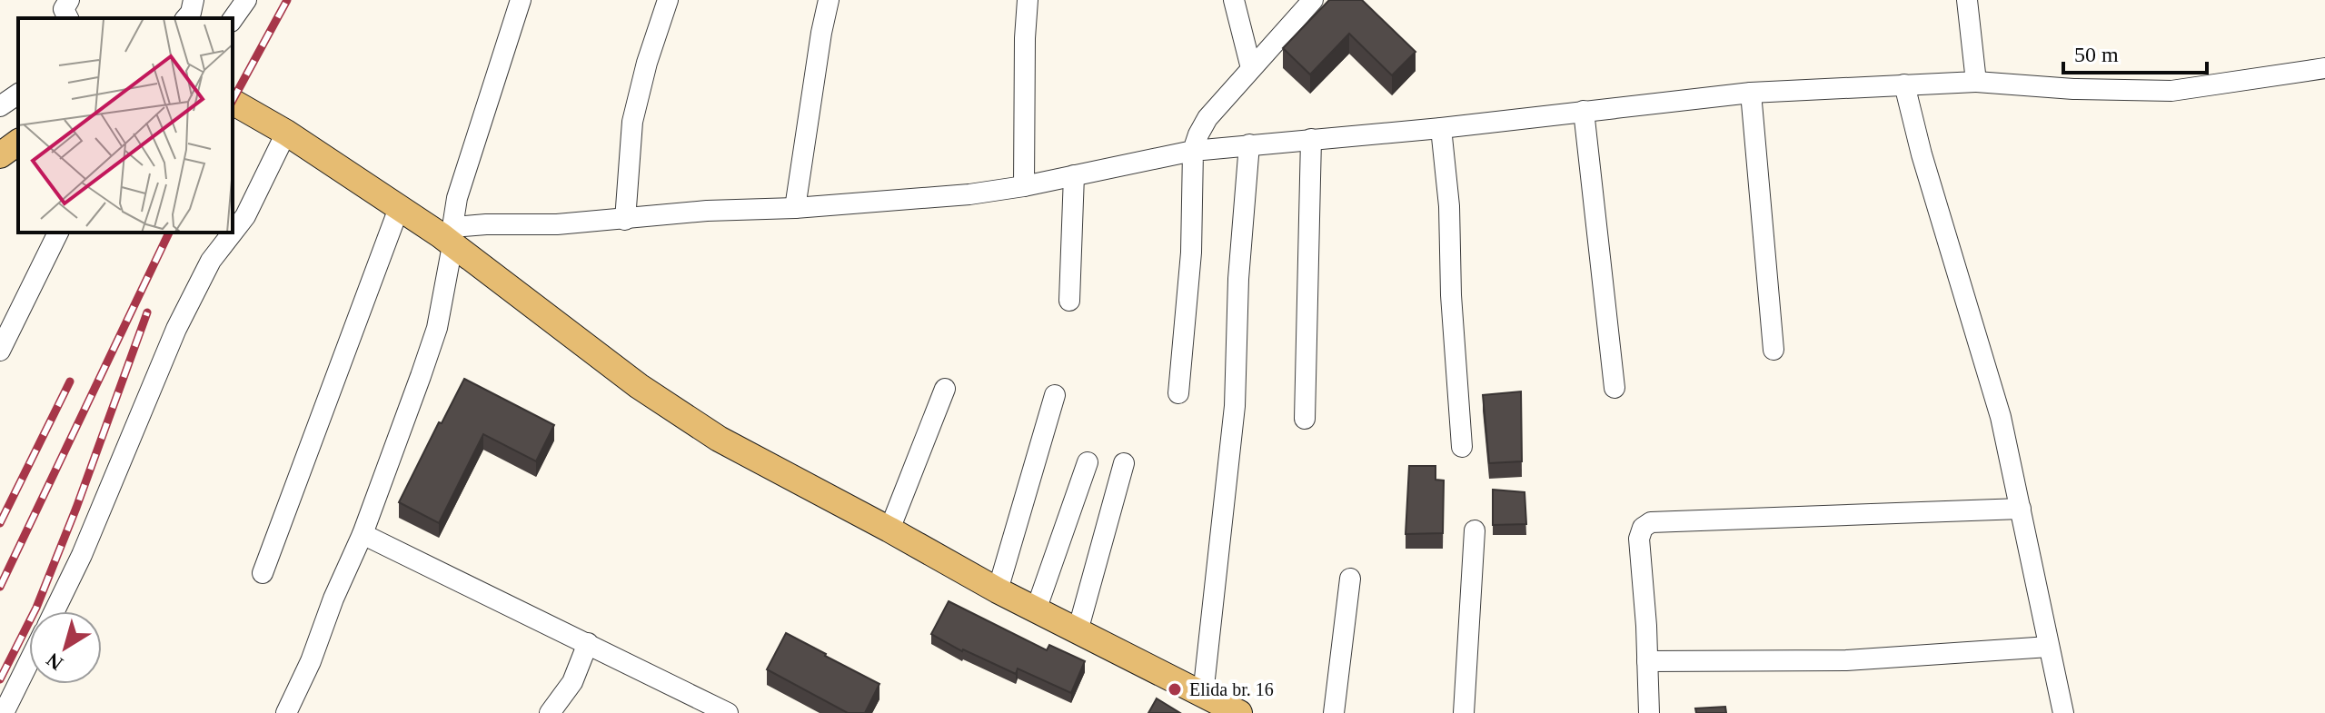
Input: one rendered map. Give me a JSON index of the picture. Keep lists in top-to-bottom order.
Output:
{
  "places": ["Elida br. 16"],
  "scale_bar": "50 m",
  "north": "bottom left"
}
